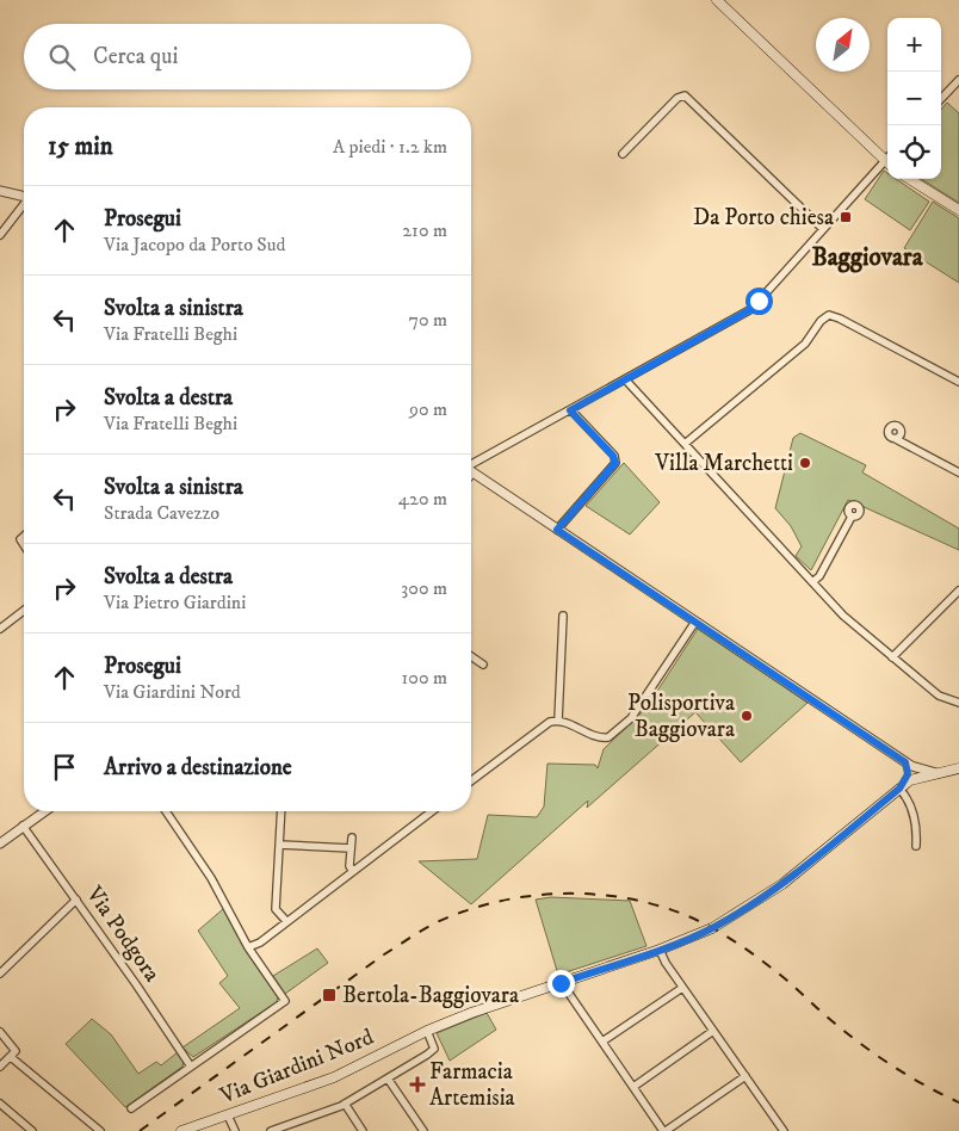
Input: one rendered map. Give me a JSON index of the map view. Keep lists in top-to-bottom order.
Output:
{
  "streets": {
    "main road": ["Via Giardini Nord"],
    "street": ["Via Podgora"]
  },
  "districts": ["Baggiovara"],
  "places": {
    "transit": ["Da Porto chiesa", "Bertola-Baggiovara"],
    "other": ["Villa Marchetti", "Polisportiva Baggiovara"],
    "health": ["Farmacia Artemisia"]
  },
  "north": "top right",
  "page": {
    "map_buttons": ["+", "−"],
    "search": "Cerca qui",
    "heading": ["15 min", "A piedi · 1.2 km"],
    "list": [
      ["Prosegui", "Via Jacopo da Porto Sud", "210 m"],
      ["Svolta a sinistra", "Via Fratelli Beghi", "70 m"],
      ["Svolta a destra", "Via Fratelli Beghi", "90 m"],
      ["Svolta a sinistra", "Strada Cavezzo", "420 m"],
      ["Svolta a destra", "Via Pietro Giardini", "300 m"],
      ["Prosegui", "Via Giardini Nord", "100 m"],
      "Arrivo a destinazione"
    ]
  }
}
